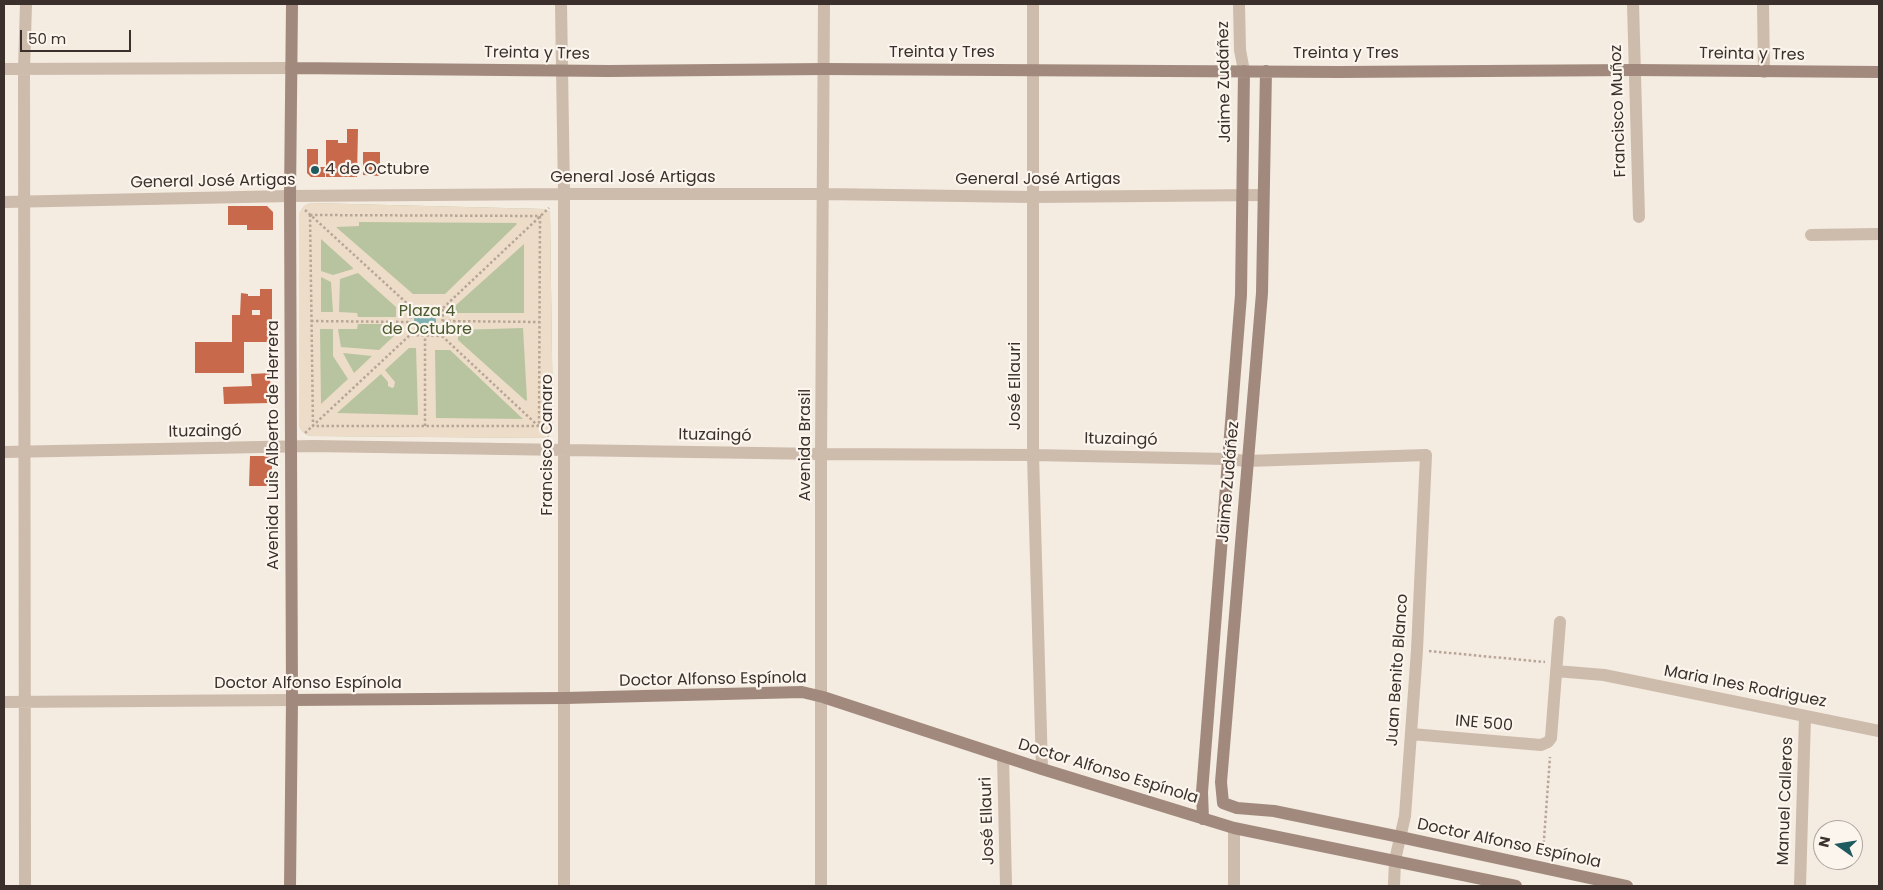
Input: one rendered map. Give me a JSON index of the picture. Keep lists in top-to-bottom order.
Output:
{
  "streets": {
    "street": [
      "Treinta y Tres",
      "Jaime Zudáñez",
      "Francisco Muñoz",
      "General José Artigas",
      "José Ellauri",
      "Ituzaingó",
      "Avenida Luis Alberto de Herrera",
      "Francisco Canaro",
      "Avenida Brasil",
      "Juan Benito Blanco",
      "Doctor Alfonso Espínola",
      "Maria Ines Rodriguez",
      "INE 500",
      "Manuel Calleros"
    ]
  },
  "crossings": [
    ["Treinta y Tres", "Jaime Zudáñez"],
    ["Treinta y Tres", "Francisco Muñoz"],
    ["Treinta y Tres", "José Ellauri"],
    ["Treinta y Tres", "Avenida Luis Alberto de Herrera"],
    ["Treinta y Tres", "Francisco Canaro"],
    ["Treinta y Tres", "Avenida Brasil"],
    ["Jaime Zudáñez", "General José Artigas"],
    ["Jaime Zudáñez", "Ituzaingó"],
    ["Jaime Zudáñez", "Doctor Alfonso Espínola"],
    ["General José Artigas", "José Ellauri"],
    ["General José Artigas", "Avenida Luis Alberto de Herrera"],
    ["General José Artigas", "Francisco Canaro"],
    ["General José Artigas", "Avenida Brasil"],
    ["José Ellauri", "Ituzaingó"],
    ["José Ellauri", "Doctor Alfonso Espínola"],
    ["Ituzaingó", "Avenida Luis Alberto de Herrera"],
    ["Ituzaingó", "Francisco Canaro"],
    ["Ituzaingó", "Avenida Brasil"],
    ["Ituzaingó", "Juan Benito Blanco"],
    ["Avenida Luis Alberto de Herrera", "Doctor Alfonso Espínola"],
    ["Francisco Canaro", "Doctor Alfonso Espínola"],
    ["Avenida Brasil", "Doctor Alfonso Espínola"],
    ["Juan Benito Blanco", "Doctor Alfonso Espínola"],
    ["Juan Benito Blanco", "INE 500"],
    ["Maria Ines Rodriguez", "Manuel Calleros"]
  ],
  "parks": ["Plaza 4 de Octubre"],
  "places": ["4 de Octubre"],
  "scale_bar": "50 m",
  "north": "left"
}
